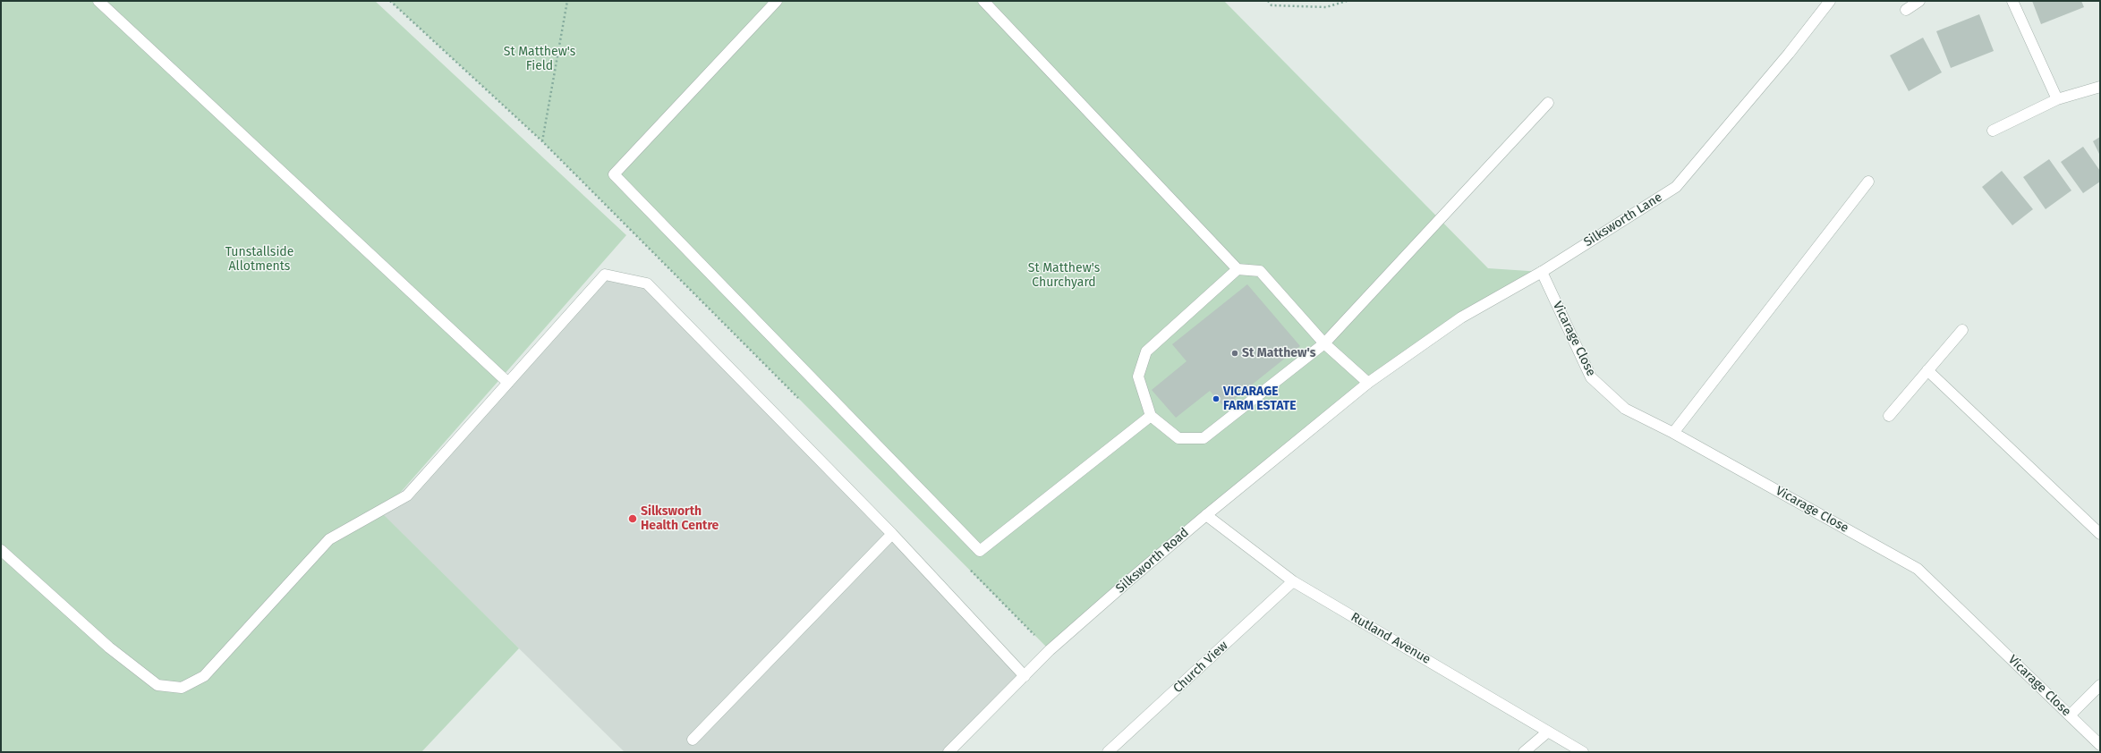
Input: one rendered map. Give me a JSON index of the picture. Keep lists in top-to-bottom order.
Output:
{
  "streets": {
    "street": [
      "Silksworth Lane",
      "Vicarage Close",
      "Silksworth Road",
      "Rutland Avenue",
      "Church View"
    ]
  },
  "crossings": [
    ["Silksworth Lane", "Vicarage Close"],
    ["Silksworth Lane", "Silksworth Road"],
    ["Silksworth Road", "Rutland Avenue"],
    ["Rutland Avenue", "Church View"]
  ],
  "parks": ["St Matthew's Field", "Tunstallside Allotments", "St Matthew's Churchyard"],
  "places": ["St Matthew's", "VICARAGE FARM ESTATE", "Silksworth Health Centre"]
}
